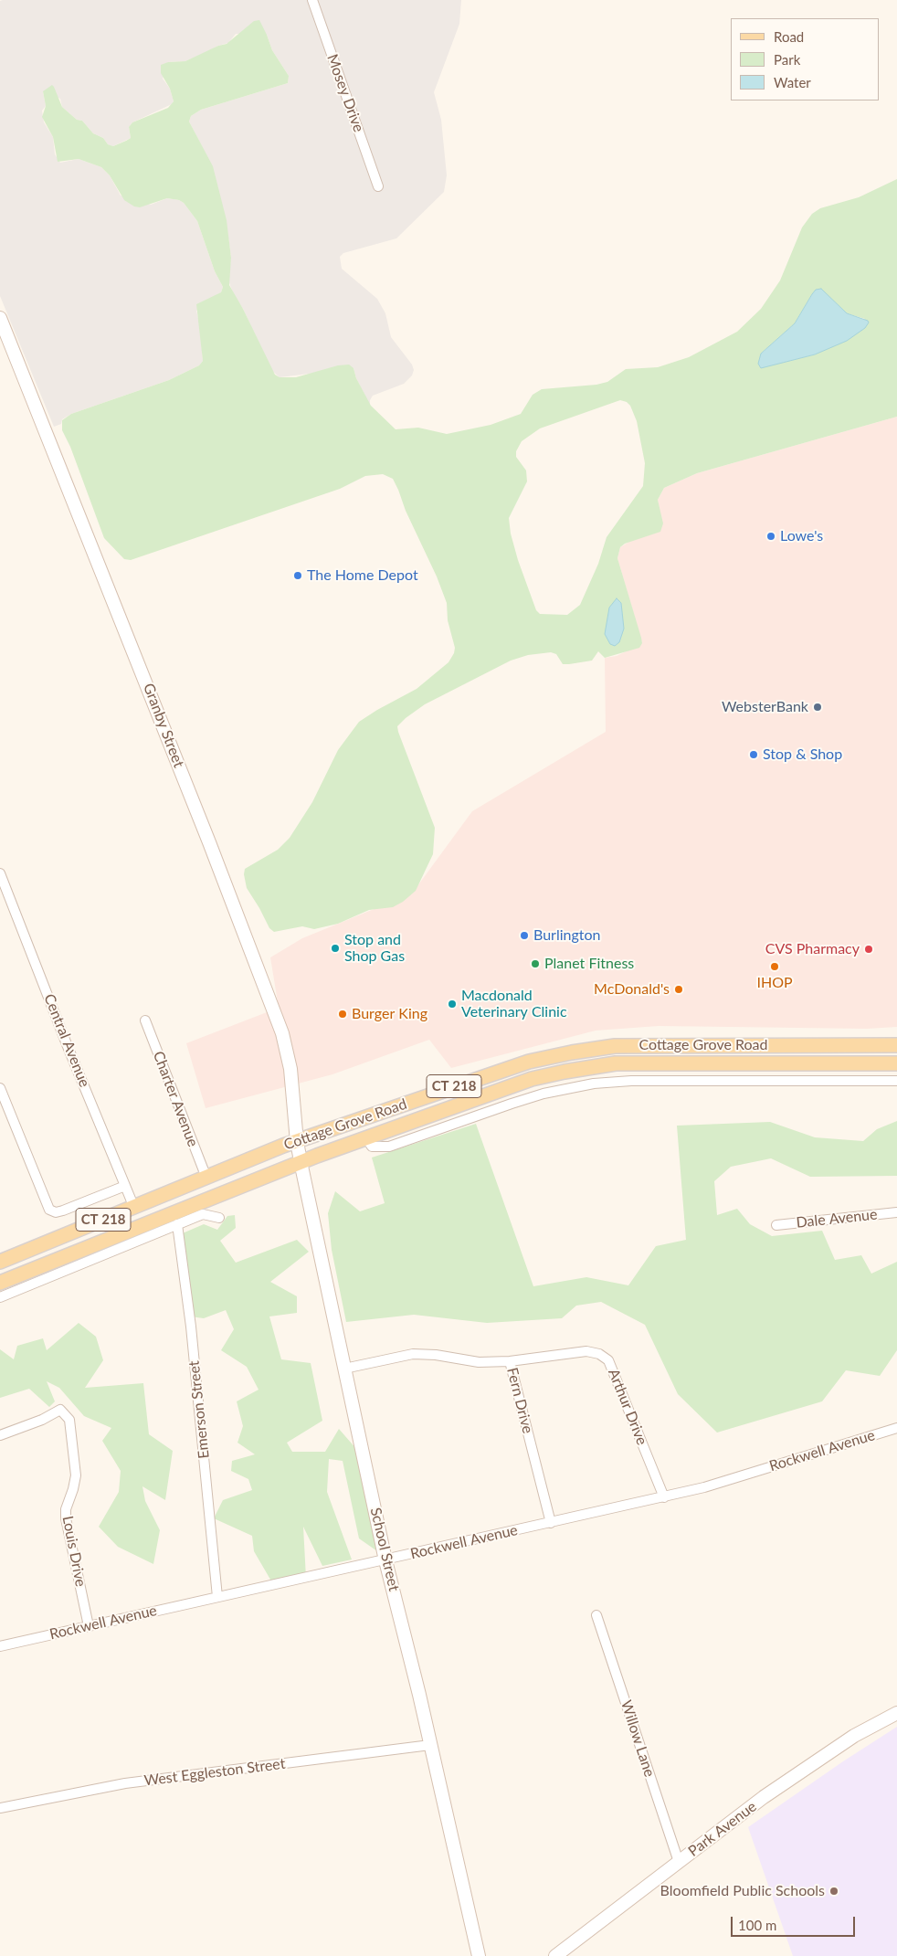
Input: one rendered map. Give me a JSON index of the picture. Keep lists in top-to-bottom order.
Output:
{
  "streets": {
    "main road": [
      "Granby Street",
      "Cottage Grove Road",
      "CT 218",
      "School Street",
      "Park Avenue"
    ],
    "street": [
      "Mosey Drive",
      "Central Avenue",
      "Charter Avenue",
      "Dale Avenue",
      "Fern Drive",
      "Arthur Drive",
      "Emerson Street",
      "Rockwell Avenue",
      "Louis Drive",
      "Willow Lane",
      "West Eggleston Street"
    ]
  },
  "crossings": [
    ["Granby Street", "Cottage Grove Road"],
    ["Granby Street", "School Street"],
    ["Central Avenue", "Cottage Grove Road"],
    ["Cottage Grove Road", "Charter Avenue"],
    ["Cottage Grove Road", "School Street"],
    ["Fern Drive", "Arthur Drive"],
    ["Fern Drive", "Rockwell Avenue"],
    ["Fern Drive", "School Street"],
    ["Arthur Drive", "Rockwell Avenue"],
    ["Emerson Street", "Rockwell Avenue"],
    ["Rockwell Avenue", "School Street"],
    ["Rockwell Avenue", "Louis Drive"],
    ["School Street", "West Eggleston Street"],
    ["Willow Lane", "Park Avenue"]
  ],
  "places": [
    "Lowe's",
    "The Home Depot",
    "WebsterBank",
    "Stop & Shop",
    "Burlington",
    "Stop and Shop Gas",
    "CVS Pharmacy",
    "Planet Fitness",
    "IHOP",
    "McDonald's",
    "Macdonald Veterinary Clinic",
    "Burger King",
    "Bloomfield Public Schools"
  ],
  "legend": ["Road", "Park", "Water"],
  "scale_bar": "100 m"
}
